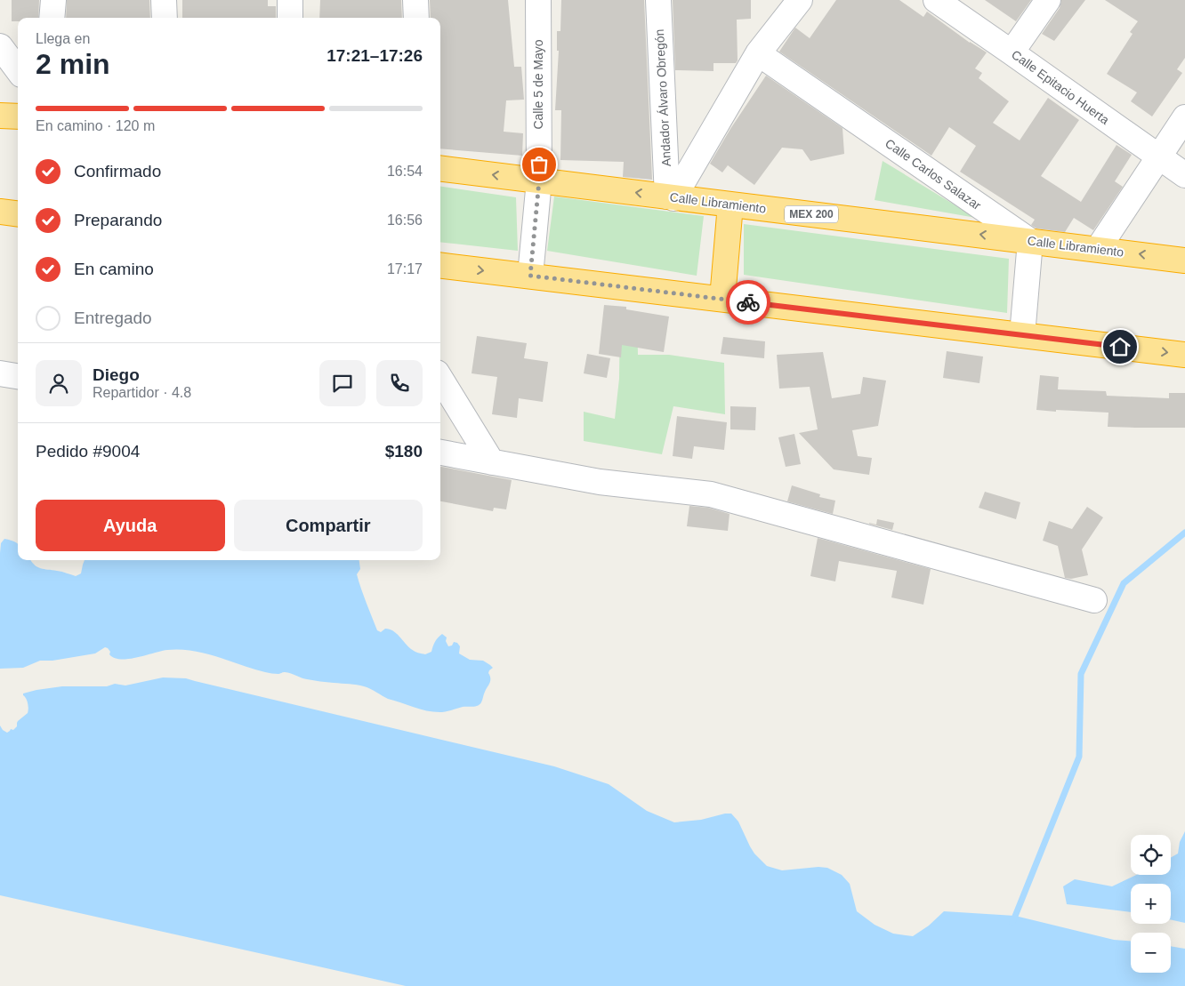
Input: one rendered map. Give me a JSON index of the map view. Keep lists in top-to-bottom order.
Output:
{
  "streets": {
    "highway": ["Calle Libramiento", "MEX 200"],
    "street": [
      "Calle 5 de Mayo",
      "Calle Epitacio Huerta",
      "Andador Álvaro Obregón",
      "Calle Carlos Salazar"
    ]
  },
  "crossings": [
    ["Calle 5 de Mayo", "Calle Libramiento"],
    ["Andador Álvaro Obregón", "Calle Libramiento"],
    ["Calle Carlos Salazar", "Calle Libramiento"]
  ],
  "page": {
    "heading": ["2 min", "Llega en", "17:21–17:26"],
    "panel": [
      "Diego",
      "Repartidor · 4.8",
      "Pedido #9004",
      "$180"
    ],
    "bar": "En camino · 120 m",
    "list": [
      ["Confirmado", "16:54"],
      ["Preparando", "16:56"],
      ["En camino", "17:17"],
      "Entregado"
    ],
    "buttons": ["Ayuda", "Compartir"],
    "map_buttons": ["+", "−"]
  }
}
